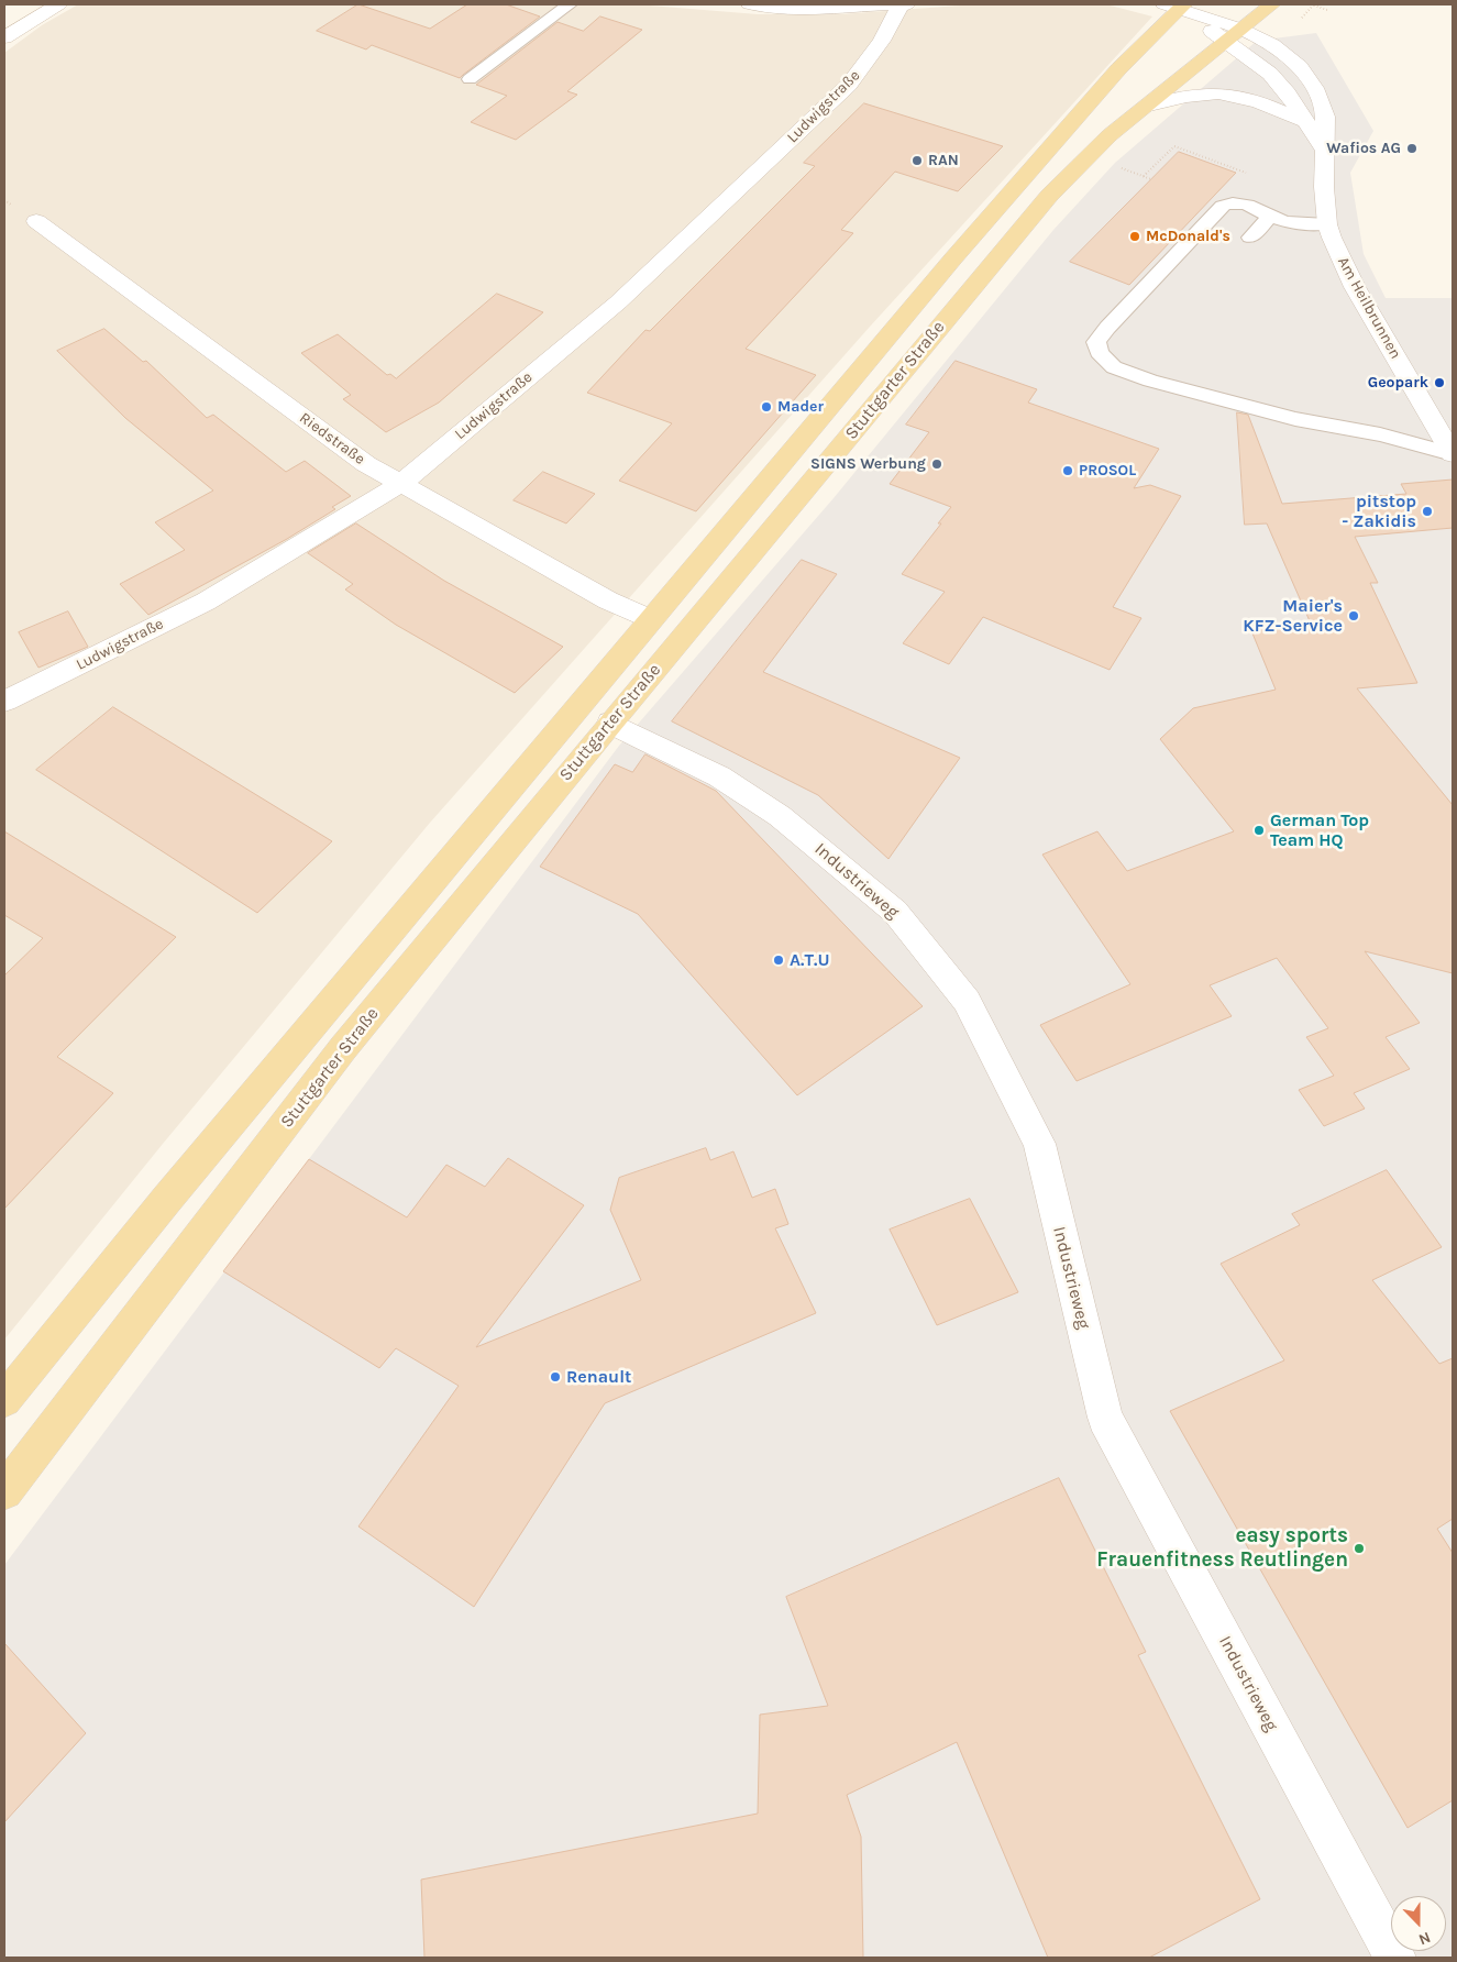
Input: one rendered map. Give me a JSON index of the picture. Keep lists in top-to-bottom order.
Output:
{
  "streets": {
    "main road": ["Stuttgarter Straße"],
    "street": [
      "Ludwigstraße",
      "Am Heilbrunnen",
      "Riedstraße",
      "Industrieweg"
    ]
  },
  "crossings": [
    ["Ludwigstraße", "Riedstraße"],
    ["Am Heilbrunnen", "Stuttgarter Straße"],
    ["Stuttgarter Straße", "Riedstraße"],
    ["Stuttgarter Straße", "Industrieweg"]
  ],
  "places": [
    "Wafios AG",
    "RAN",
    "McDonald's",
    "Geopark",
    "Mader",
    "SIGNS Werbung",
    "PROSOL",
    "pitstop - Zakidis",
    "Maier's KFZ-Service",
    "German Top Team HQ",
    "A.T.U",
    "Renault",
    "easy sports Frauenfitness Reutlingen"
  ],
  "north": "bottom"
}
